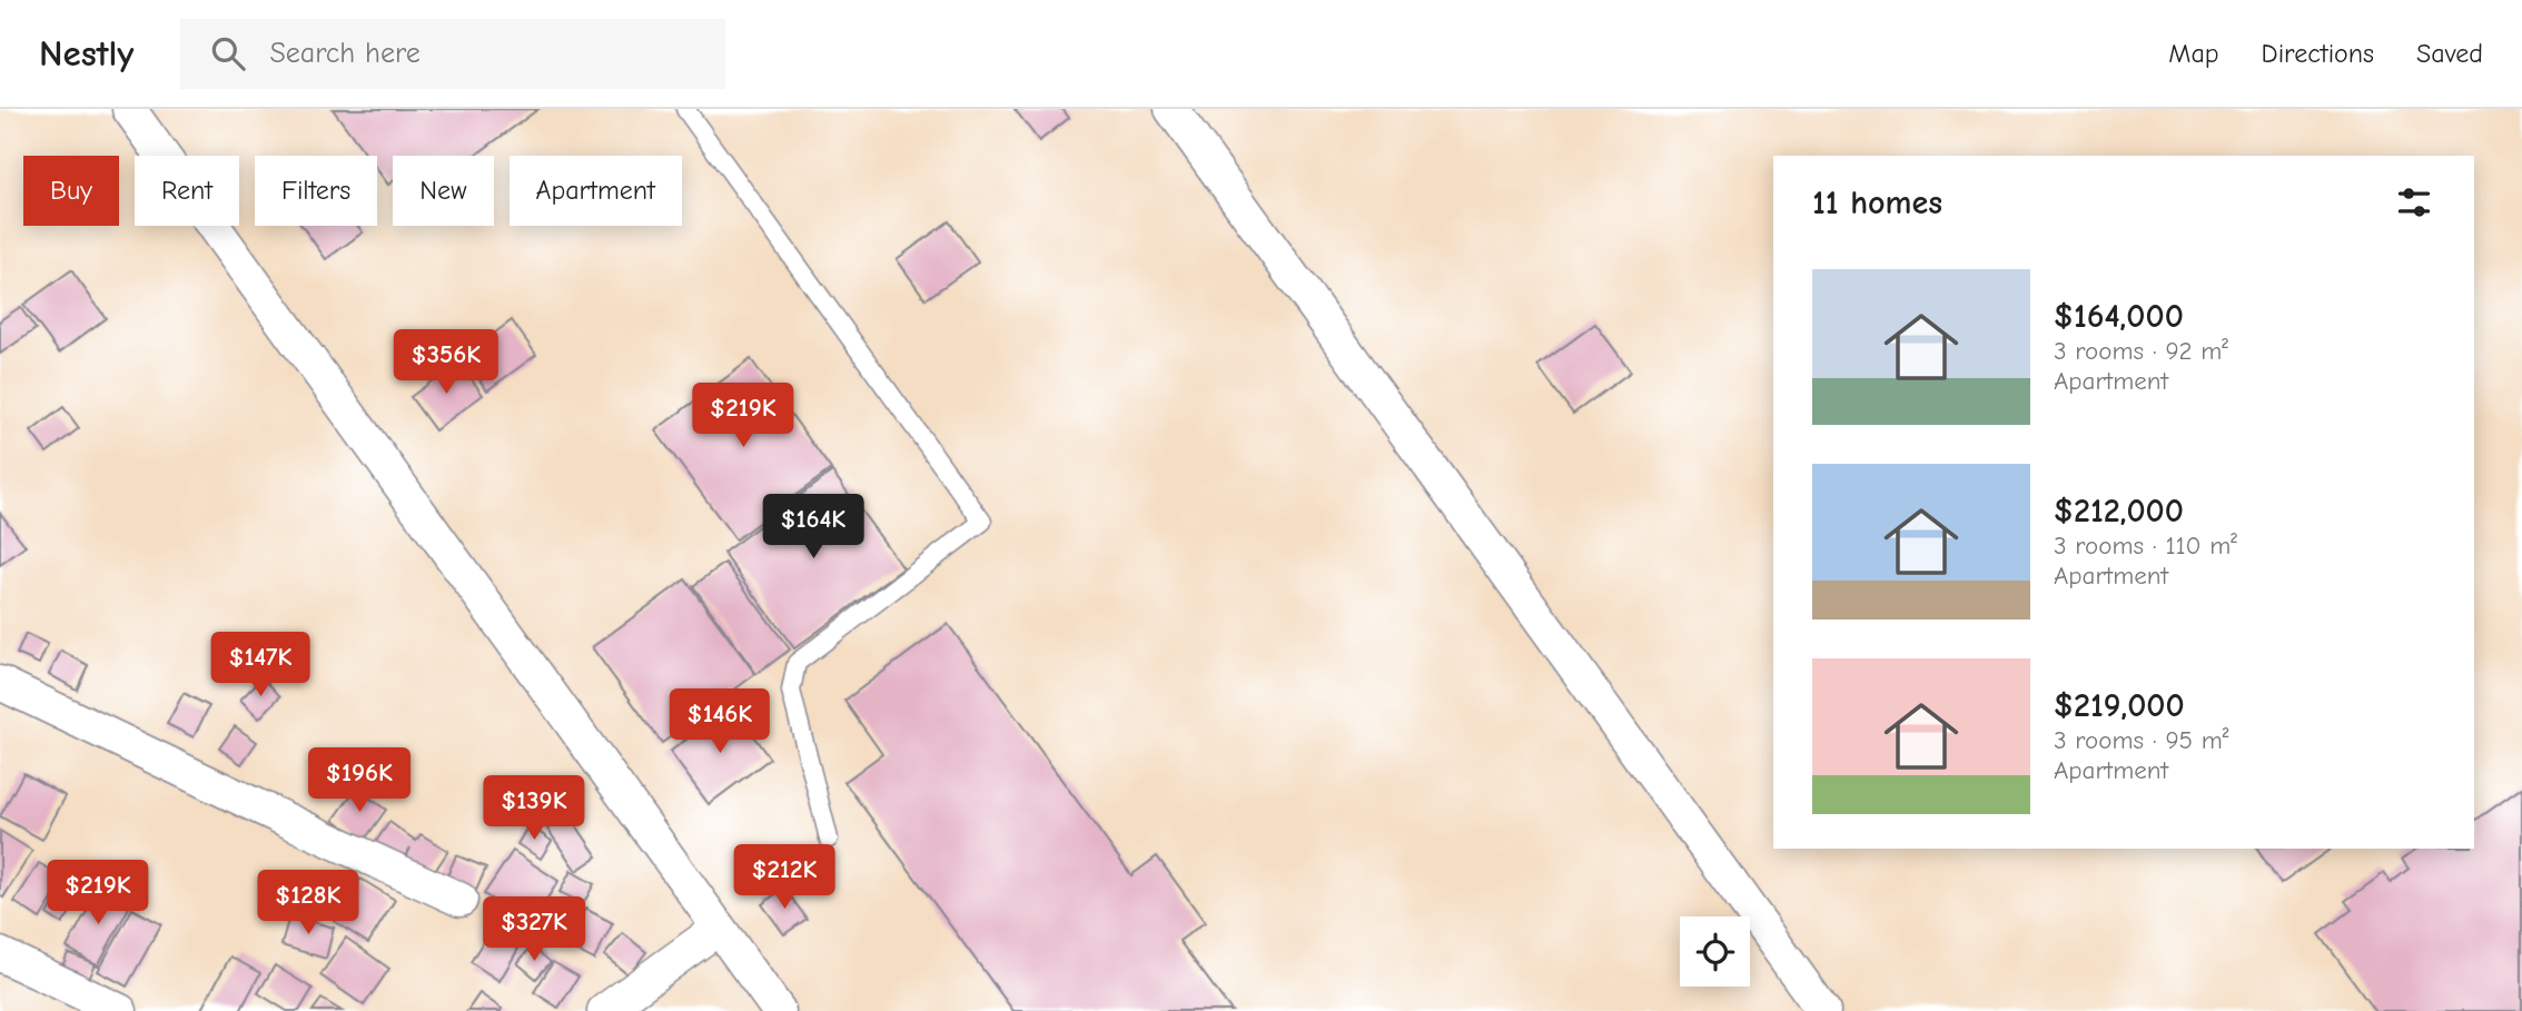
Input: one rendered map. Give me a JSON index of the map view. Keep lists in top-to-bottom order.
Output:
{
  "page": {
    "header": "Nestly",
    "search": "Search here",
    "nav": ["Map", "Directions", "Saved"],
    "chip": [
      "Buy",
      "Rent",
      "Filters",
      "New",
      "Apartment"
    ],
    "heading": "11 homes",
    "list": [
      {
        "name": "$164,000",
        "note": "3 rooms · 92 m² · Apartment"
      },
      {
        "name": "$212,000",
        "note": "3 rooms · 110 m² · Apartment"
      },
      {
        "name": "$219,000",
        "note": "3 rooms · 95 m² · Apartment"
      }
    ],
    "price": [
      "$356K",
      "$219K",
      "$164K",
      "$147K",
      "$146K",
      "$196K",
      "$139K",
      "$212K",
      "$219K",
      "$128K",
      "$327K"
    ]
  }
}
